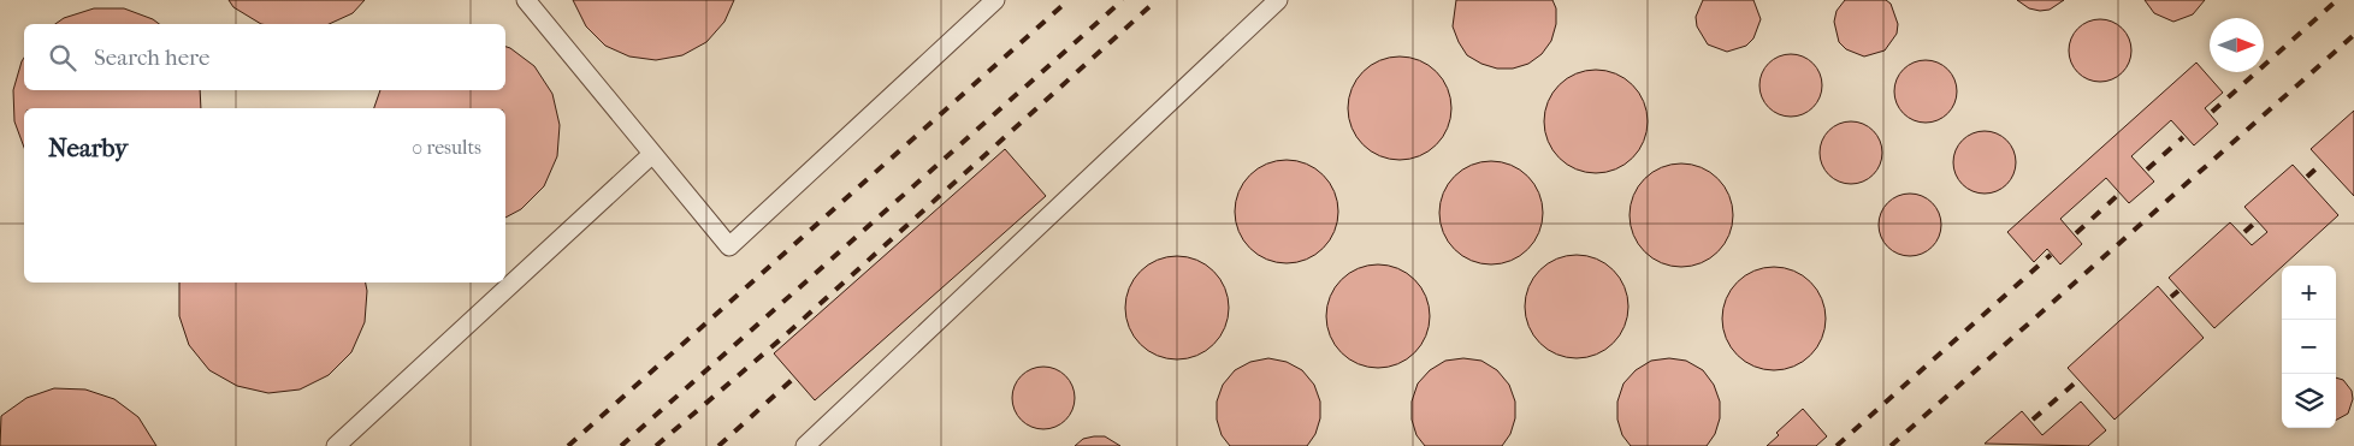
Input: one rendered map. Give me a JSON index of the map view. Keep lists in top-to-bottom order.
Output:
{
  "north": "right",
  "page": {
    "search": "Search here",
    "heading": ["Nearby", "0 results"],
    "map_buttons": ["+", "−"]
  }
}
